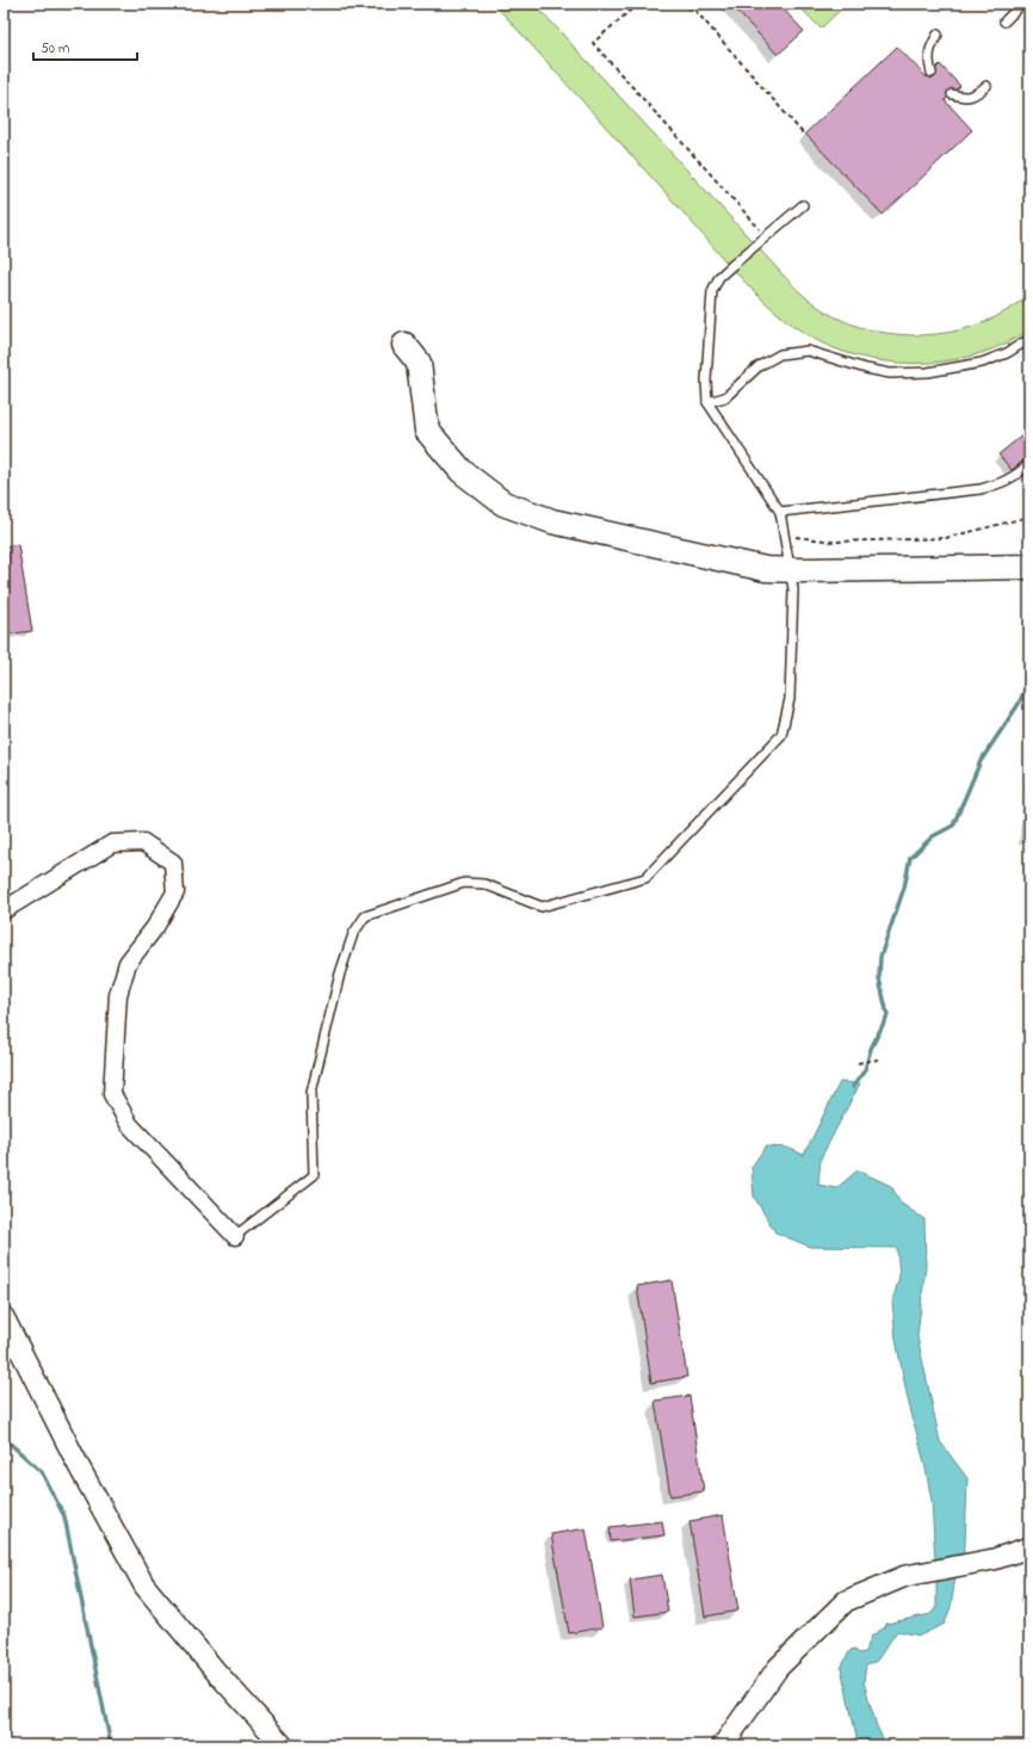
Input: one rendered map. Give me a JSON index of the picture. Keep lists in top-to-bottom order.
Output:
{
  "scale_bar": "50 m"
}
